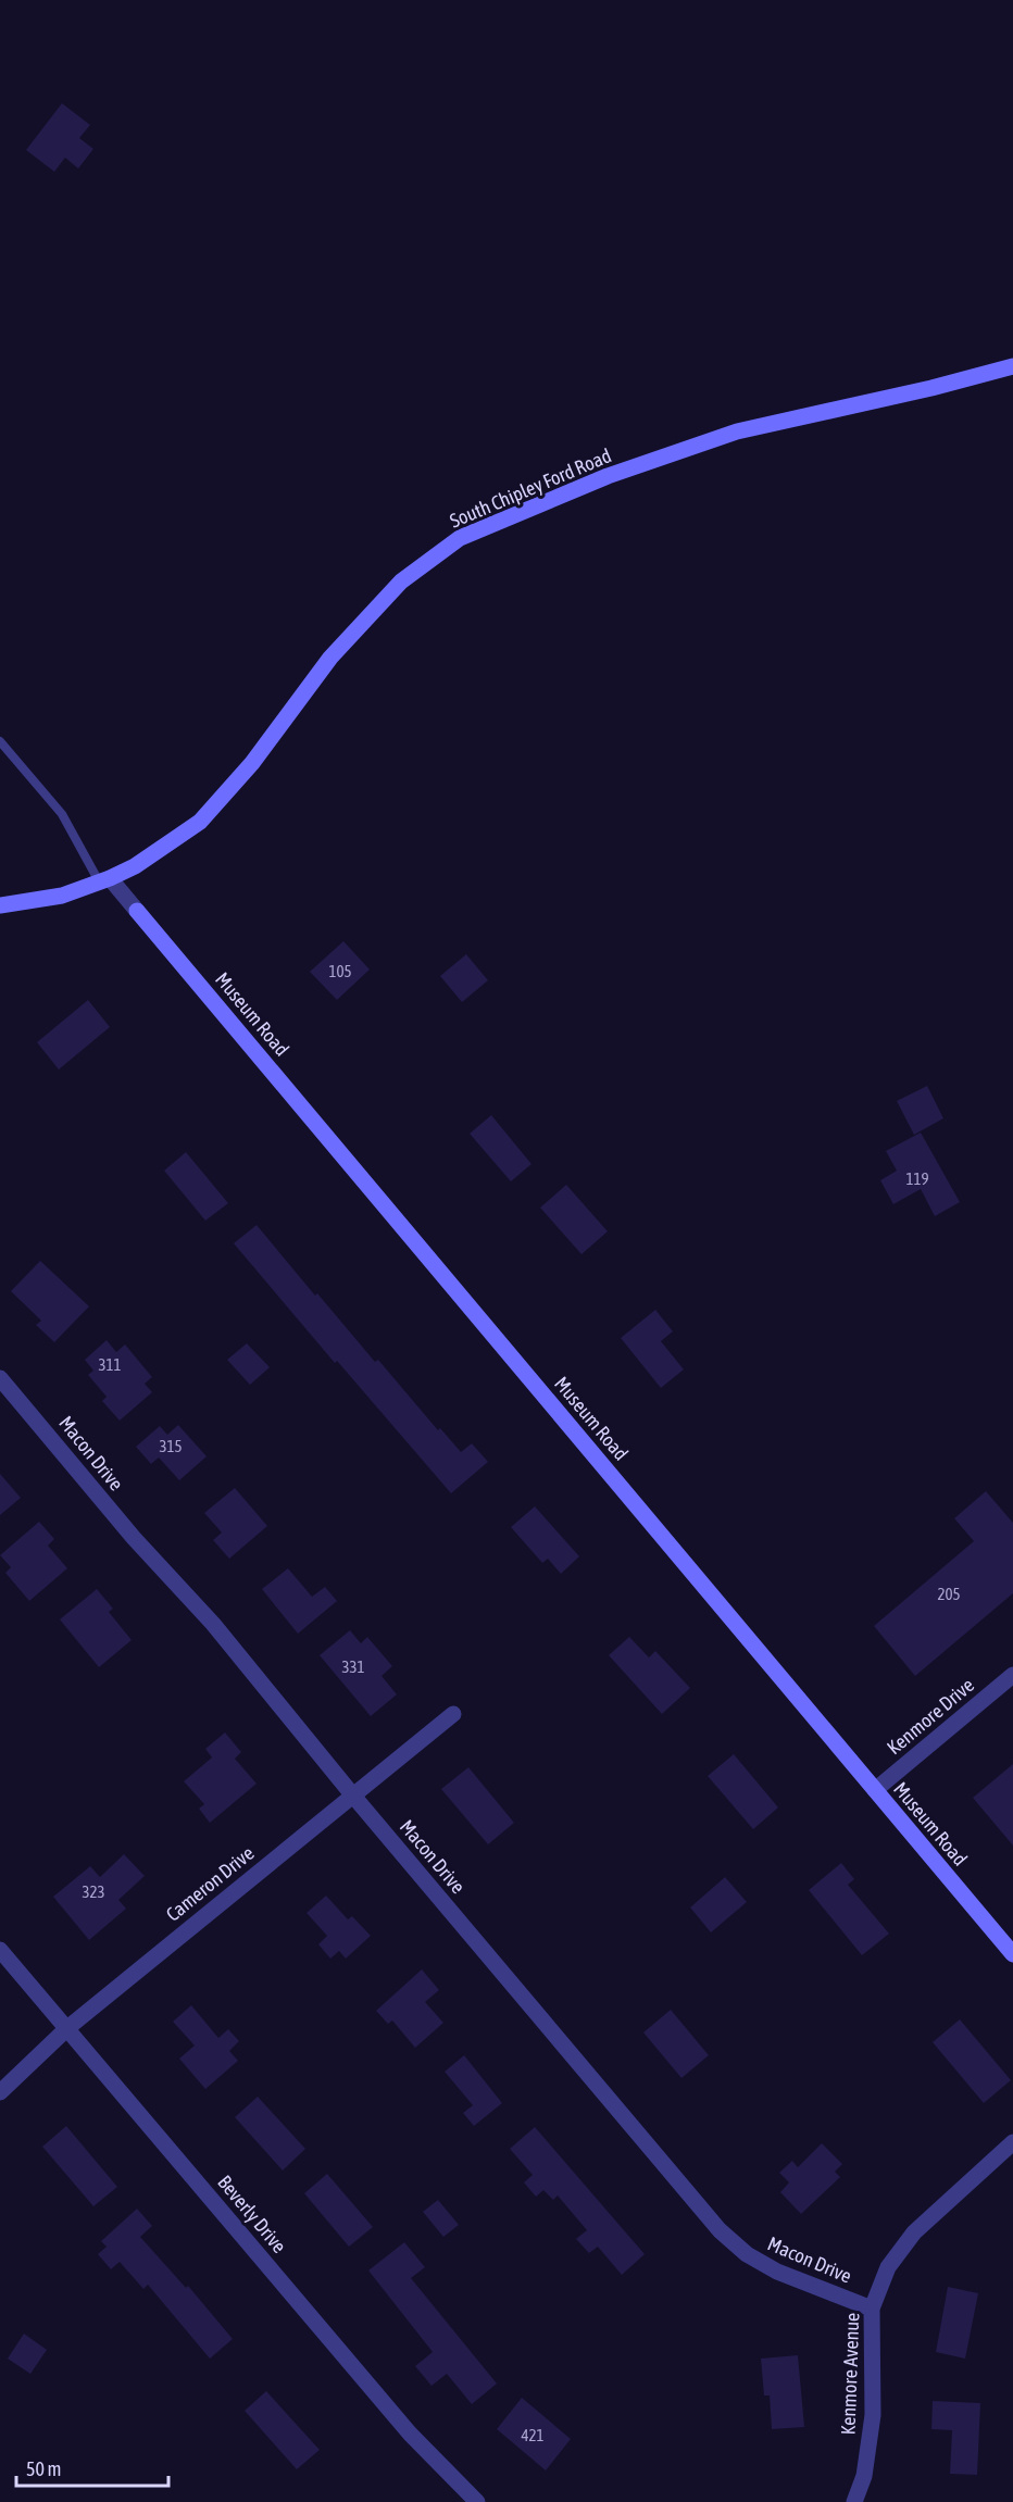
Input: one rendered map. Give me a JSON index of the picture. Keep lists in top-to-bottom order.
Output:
{
  "streets": {
    "street": [
      "South Chipley Ford Road",
      "Museum Road",
      "Macon Drive",
      "Kenmore Drive",
      "Cameron Drive",
      "Beverly Drive",
      "Kenmore Avenue"
    ]
  },
  "crossings": [
    ["South Chipley Ford Road", "Museum Road"],
    ["Museum Road", "Kenmore Drive"],
    ["Macon Drive", "Cameron Drive"],
    ["Macon Drive", "Kenmore Avenue"],
    ["Cameron Drive", "Beverly Drive"]
  ],
  "house_numbers": [
    "105",
    "119",
    "311",
    "315",
    "205",
    "331",
    "323",
    "421"
  ],
  "scale_bar": "50 m"
}
